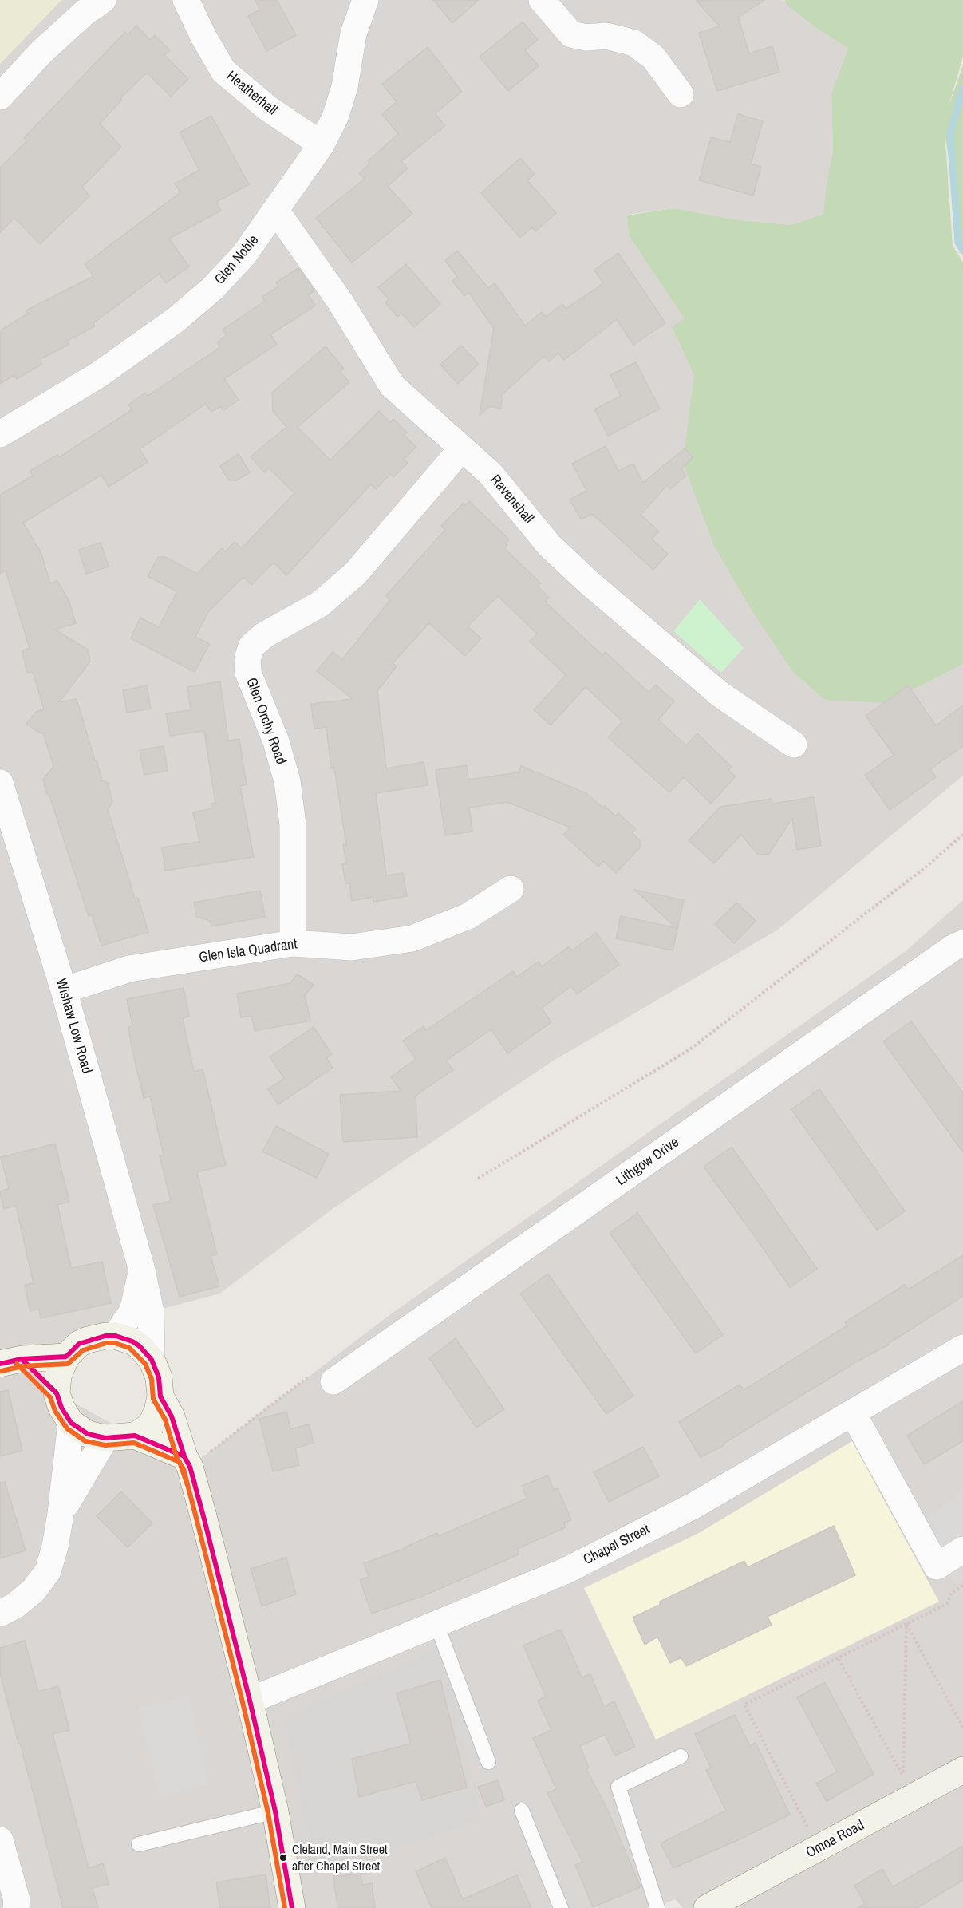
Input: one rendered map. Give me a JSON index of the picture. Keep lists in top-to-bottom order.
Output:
{
  "streets": {
    "street": [
      "Heatherhall",
      "Glen Noble",
      "Ravenshall",
      "Glen Orchy Road",
      "Glen Isla Quadrant",
      "Wishaw Low Road",
      "Lithgow Drive",
      "Chapel Street",
      "Omoa Road"
    ]
  },
  "crossings": [
    ["Heatherhall", "Glen Noble"],
    ["Glen Noble", "Ravenshall"],
    ["Ravenshall", "Glen Orchy Road"],
    ["Glen Orchy Road", "Glen Isla Quadrant"],
    ["Glen Isla Quadrant", "Wishaw Low Road"]
  ],
  "places": ["Cleland, Main Street after Chapel Street"]
}
